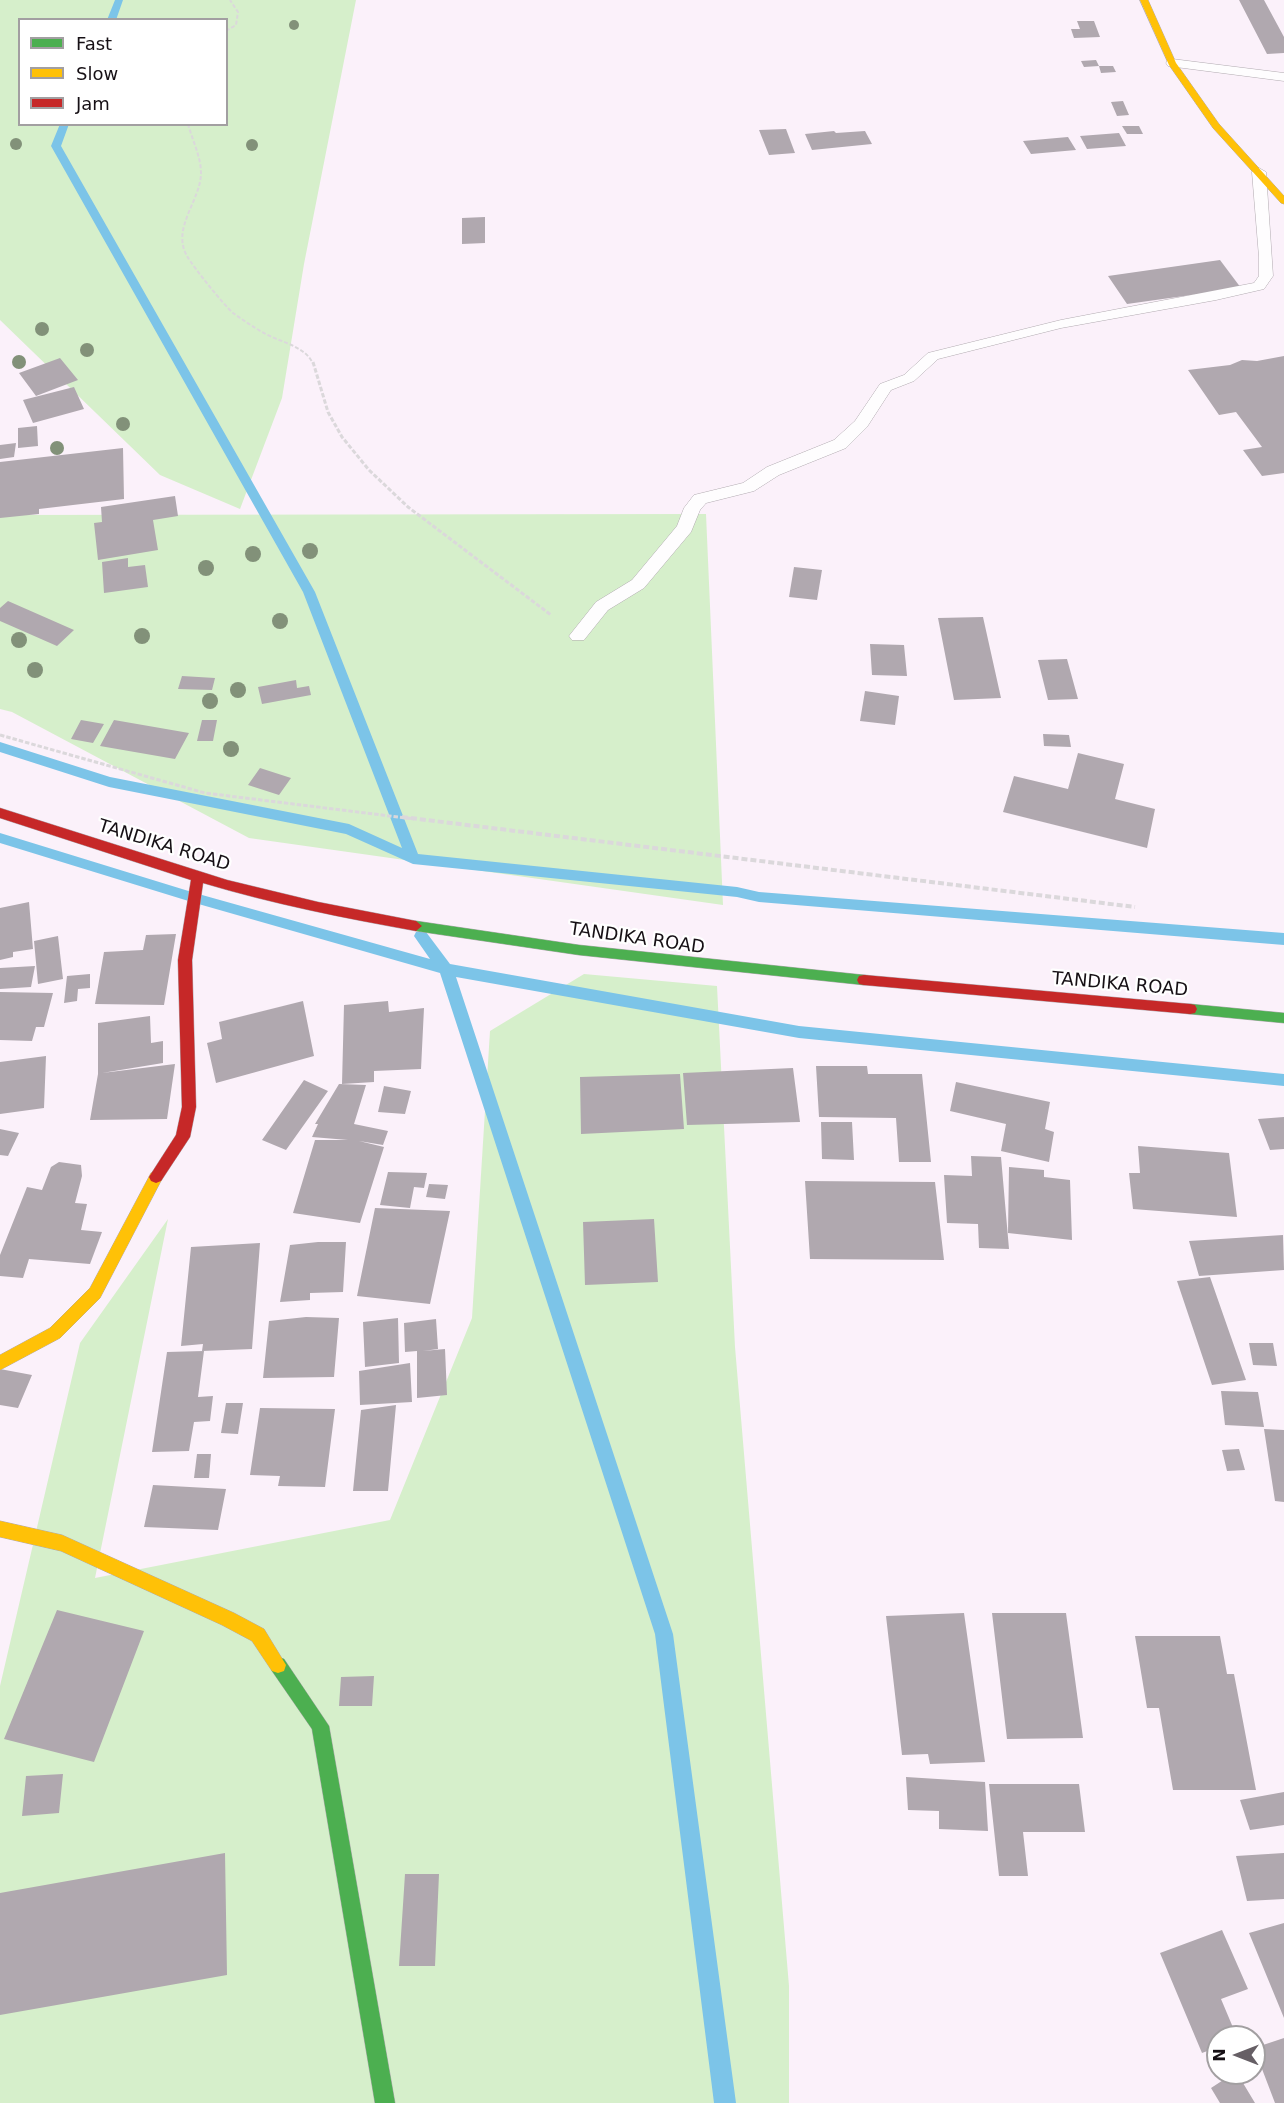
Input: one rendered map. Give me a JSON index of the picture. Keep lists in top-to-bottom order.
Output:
{
  "streets": {
    "street": ["TANDIKA ROAD"]
  },
  "legend": ["Fast", "Slow", "Jam"],
  "north": "left"
}
